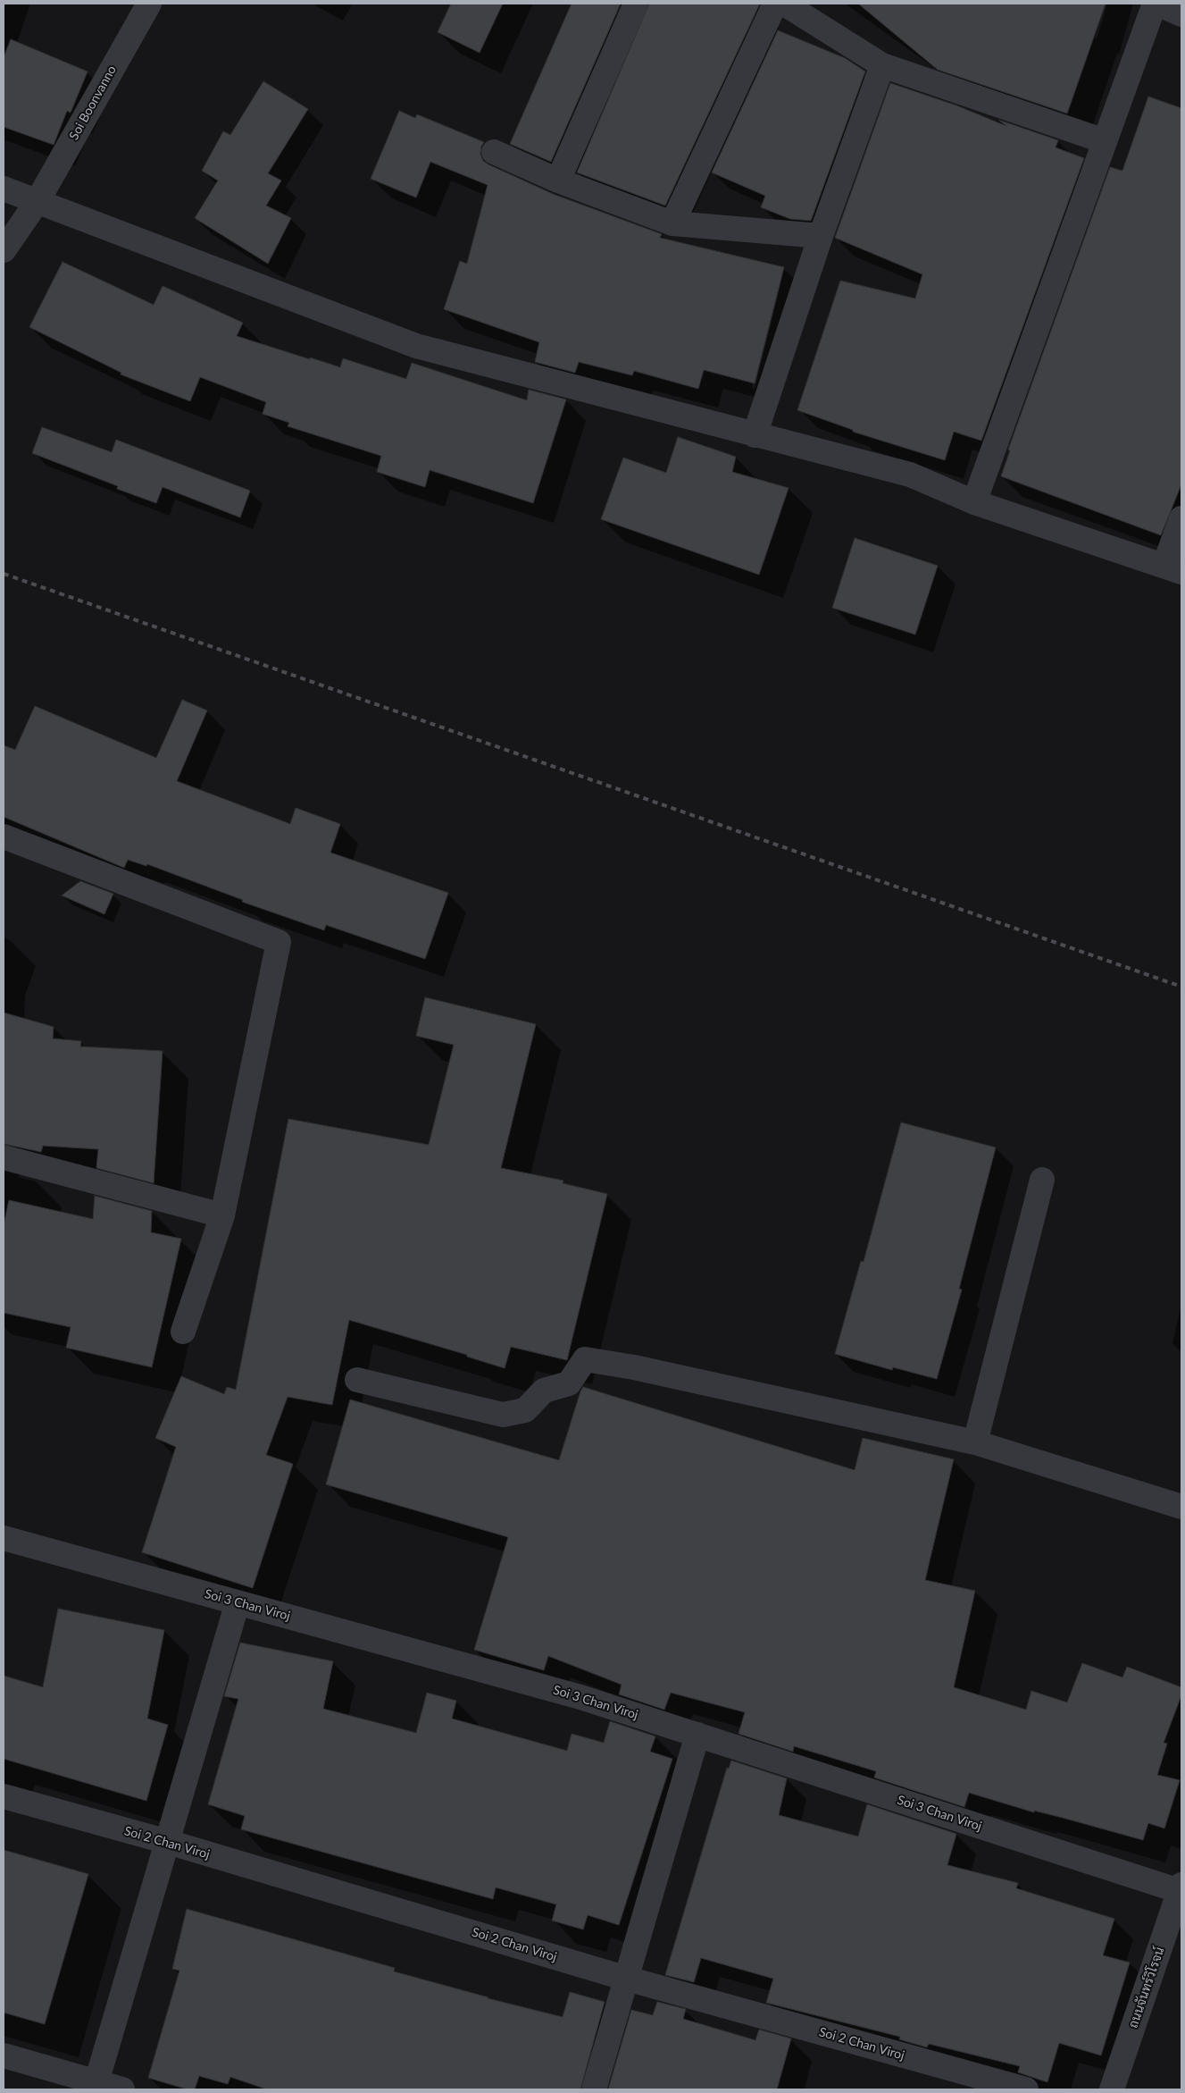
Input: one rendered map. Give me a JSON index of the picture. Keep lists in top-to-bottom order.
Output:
{
  "streets": {
    "street": [
      "Soi Boonvanno",
      "Soi 3 Chan Viroj",
      "Soi 2 Chan Viroj",
      "ถนนจันทร์วิโรจน์"
    ]
  },
  "crossings": [
    ["Soi 3 Chan Viroj", "ถนนจันทร์วิโรจน์"]
  ]
}
